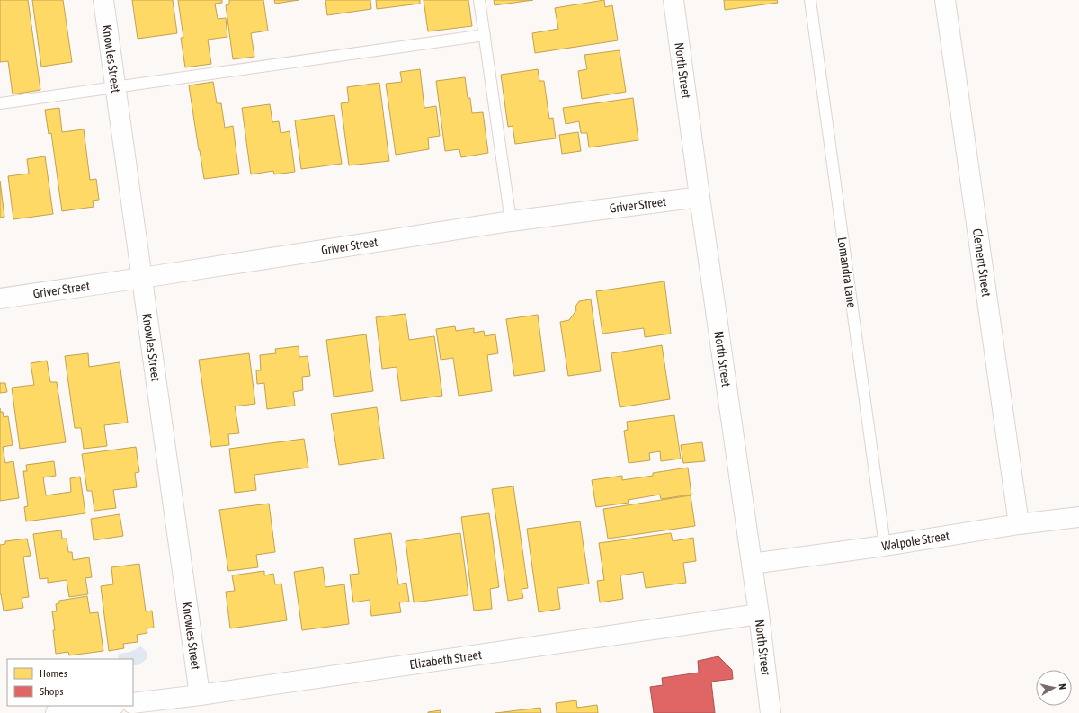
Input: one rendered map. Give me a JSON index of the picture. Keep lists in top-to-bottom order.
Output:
{
  "streets": {
    "street": [
      "Knowles Street",
      "North Street",
      "Griver Street",
      "Clement Street",
      "Walpole Street",
      "Elizabeth Street"
    ],
    "lane": ["Lomandra Lane"]
  },
  "crossings": [
    ["Knowles Street", "Griver Street"],
    ["Knowles Street", "Elizabeth Street"],
    ["North Street", "Griver Street"],
    ["North Street", "Walpole Street"],
    ["North Street", "Elizabeth Street"],
    ["Clement Street", "Walpole Street"],
    ["Lomandra Lane", "Walpole Street"]
  ],
  "legend": ["Homes", "Shops"],
  "north": "right"
}
